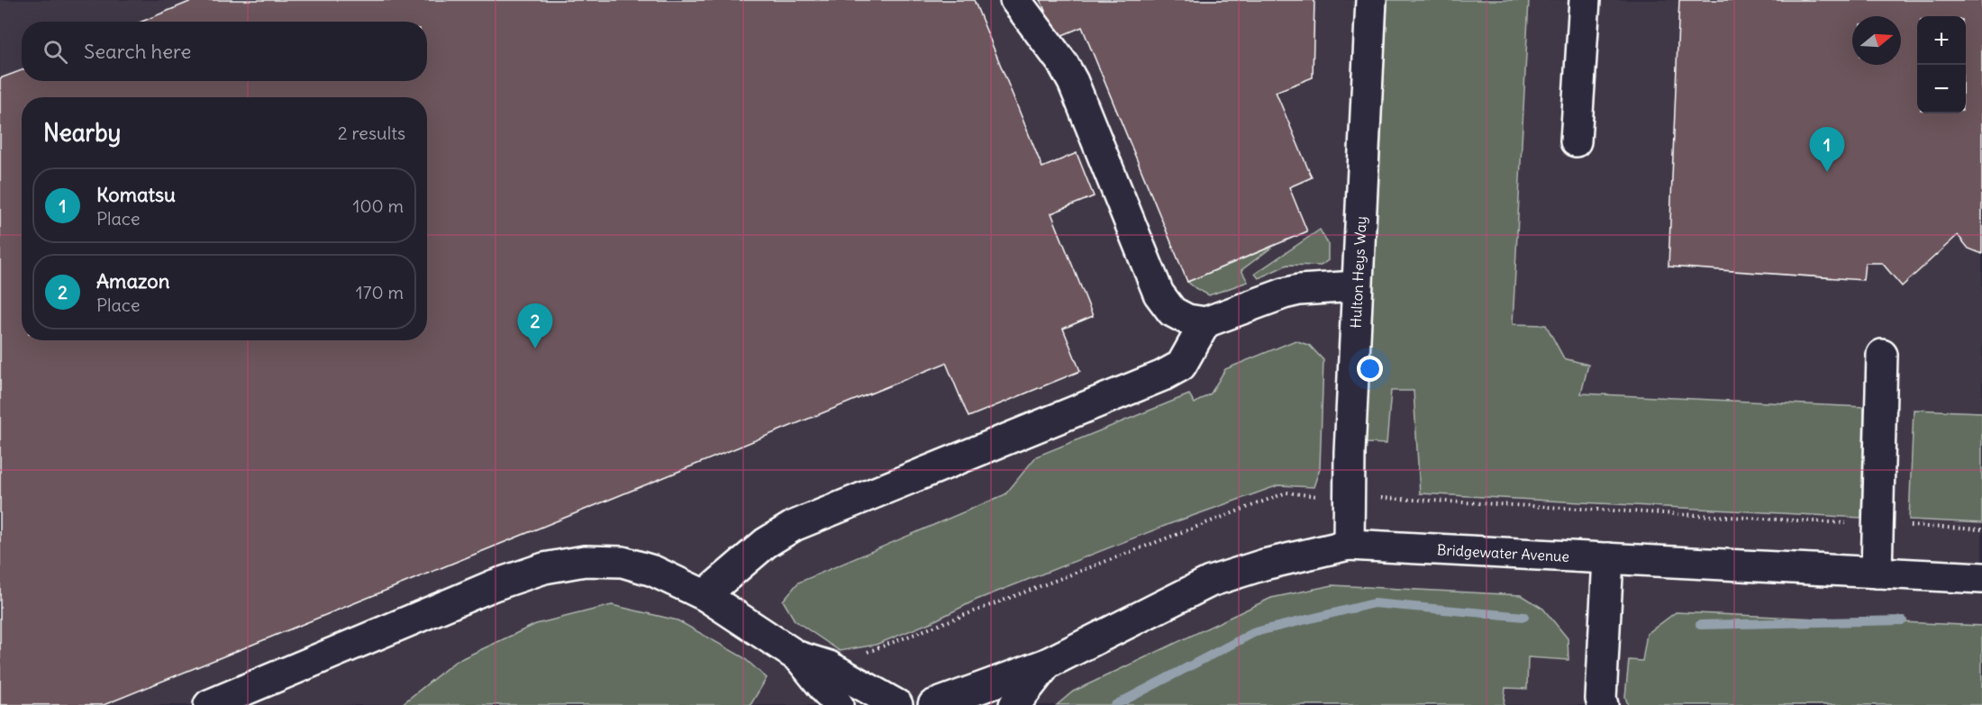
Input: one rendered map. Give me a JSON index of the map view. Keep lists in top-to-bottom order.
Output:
{
  "streets": {
    "street": ["Hulton Heys Way", "Bridgewater Avenue"]
  },
  "crossings": [
    ["Hulton Heys Way", "Bridgewater Avenue"]
  ],
  "north": "right",
  "page": {
    "map_buttons": ["+", "−"],
    "search": "Search here",
    "heading": ["Nearby", "2 results"],
    "pins": ["1", "2"],
    "list": [
      {
        "mark": "1",
        "name": "Komatsu",
        "note": "Place",
        "value": "100 m"
      },
      {
        "mark": "2",
        "name": "Amazon",
        "note": "Place",
        "value": "170 m"
      }
    ]
  }
}
